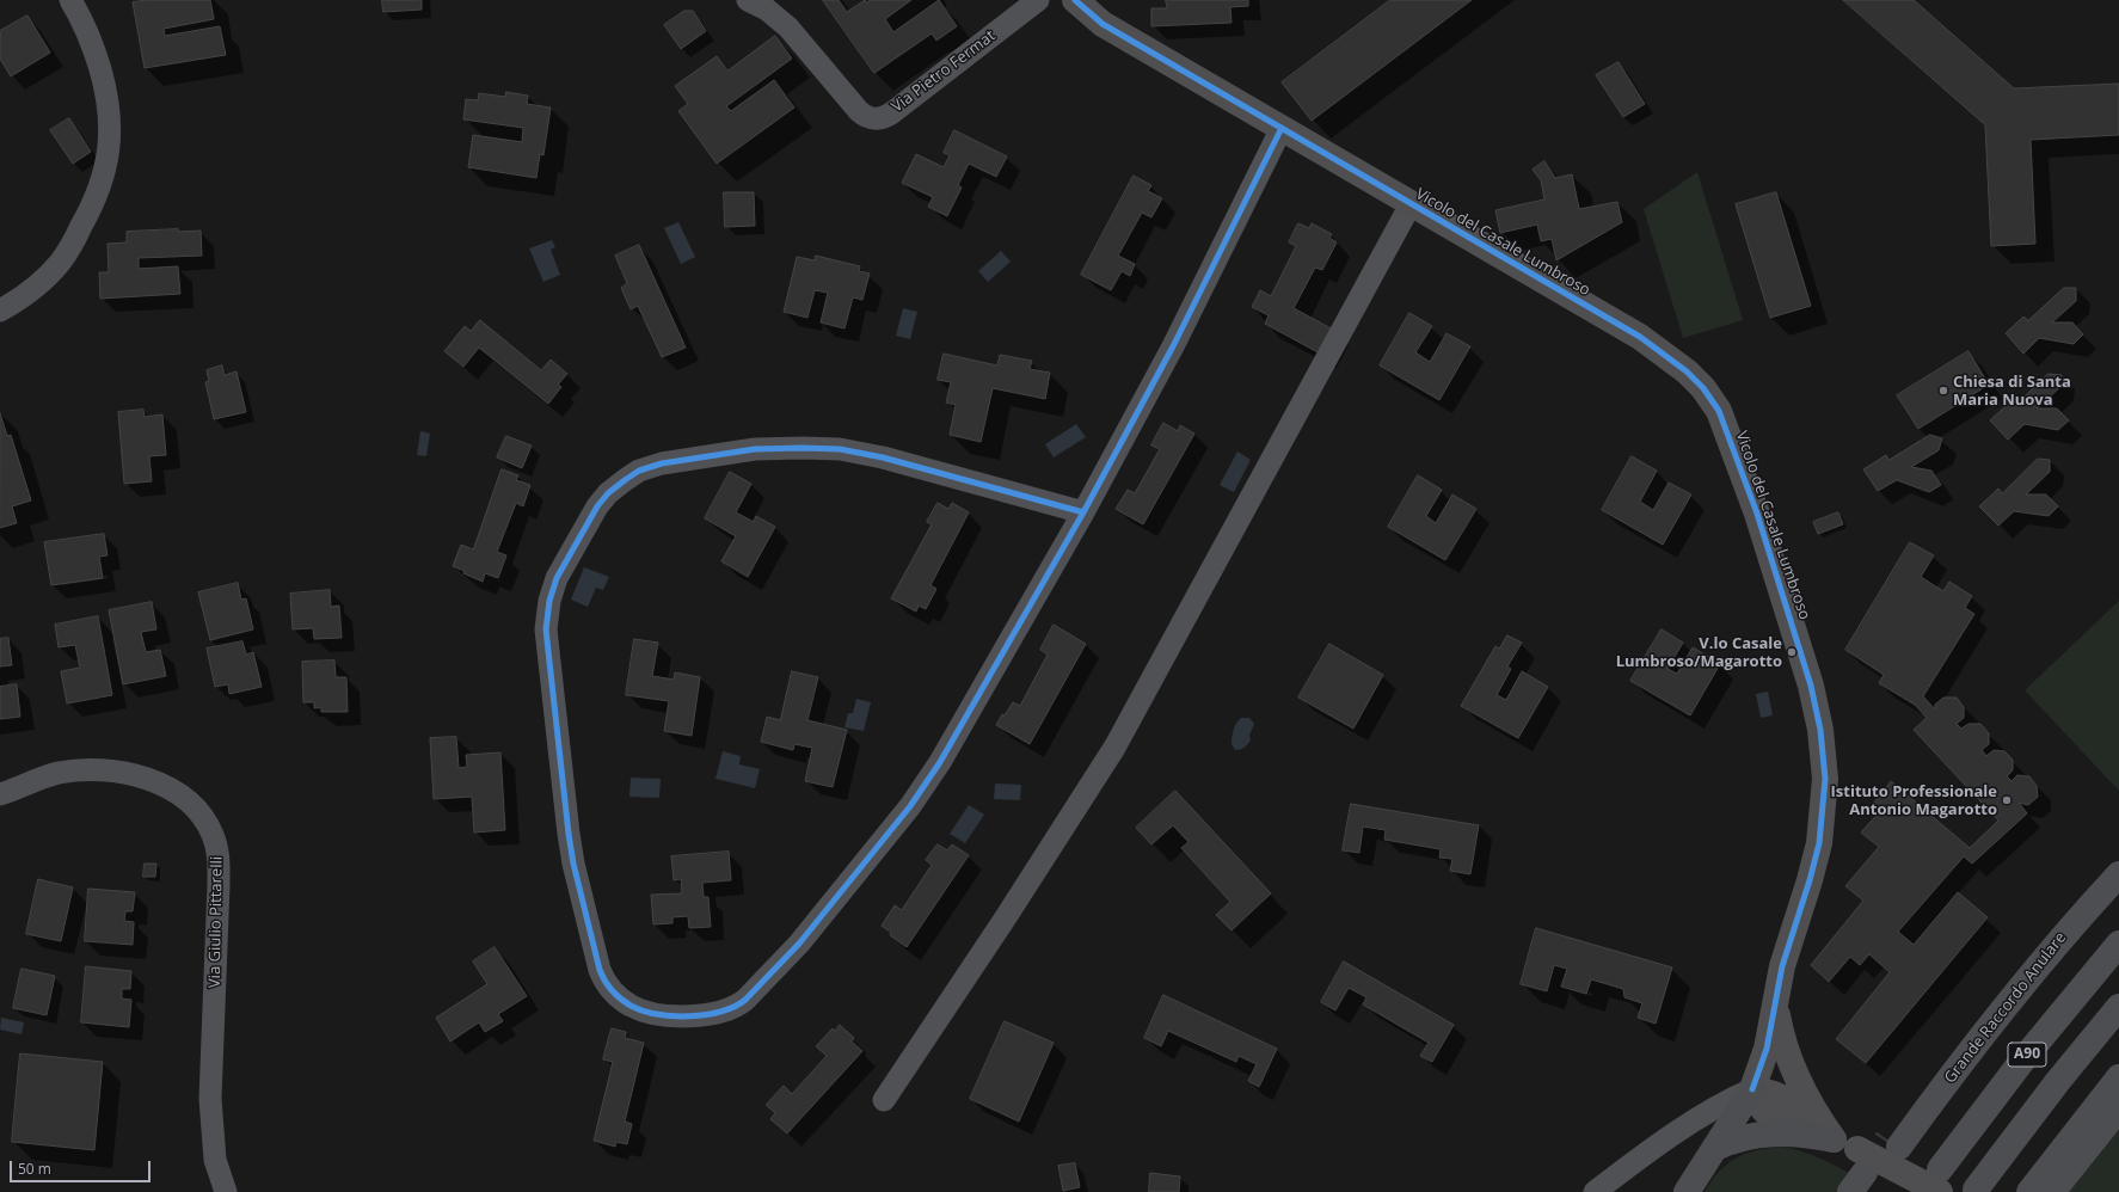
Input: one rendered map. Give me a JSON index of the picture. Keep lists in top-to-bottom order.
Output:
{
  "streets": {
    "highway": ["Grande Raccordo Anulare", "A90"],
    "street": ["Via Pietro Fermat", "Vicolo del Casale Lumbroso", "Via Giulio Pittarelli"]
  },
  "places": ["Chiesa di Santa Maria Nuova", "V.lo Casale Lumbroso/Magarotto", "Istituto Professionale Antonio Magarotto"],
  "scale_bar": "50 m"
}
